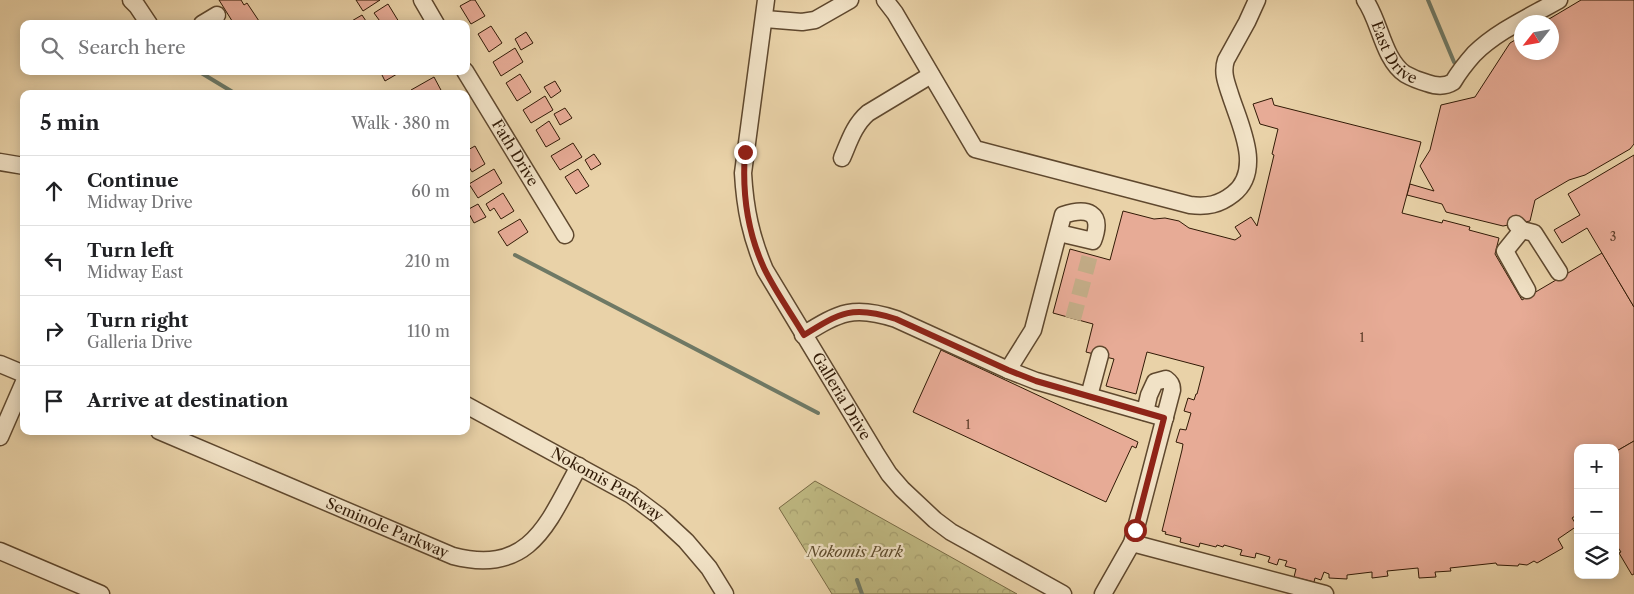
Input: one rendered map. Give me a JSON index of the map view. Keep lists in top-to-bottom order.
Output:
{
  "streets": {
    "street": [
      "East Drive",
      "Fath Drive",
      "Galleria Drive",
      "Nokomis Parkway",
      "Seminole Parkway"
    ]
  },
  "crossings": [
    ["Nokomis Parkway", "Seminole Parkway"]
  ],
  "parks": ["Nokomis Park"],
  "house_numbers": ["3", "1", "1"],
  "north": "bottom left",
  "page": {
    "search": "Search here",
    "heading": ["5 min", "Walk · 380 m"],
    "list": [
      ["Continue", "Midway Drive", "60 m"],
      ["Turn left", "Midway East", "210 m"],
      ["Turn right", "Galleria Drive", "110 m"],
      "Arrive at destination"
    ],
    "map_buttons": ["+", "−"]
  }
}
